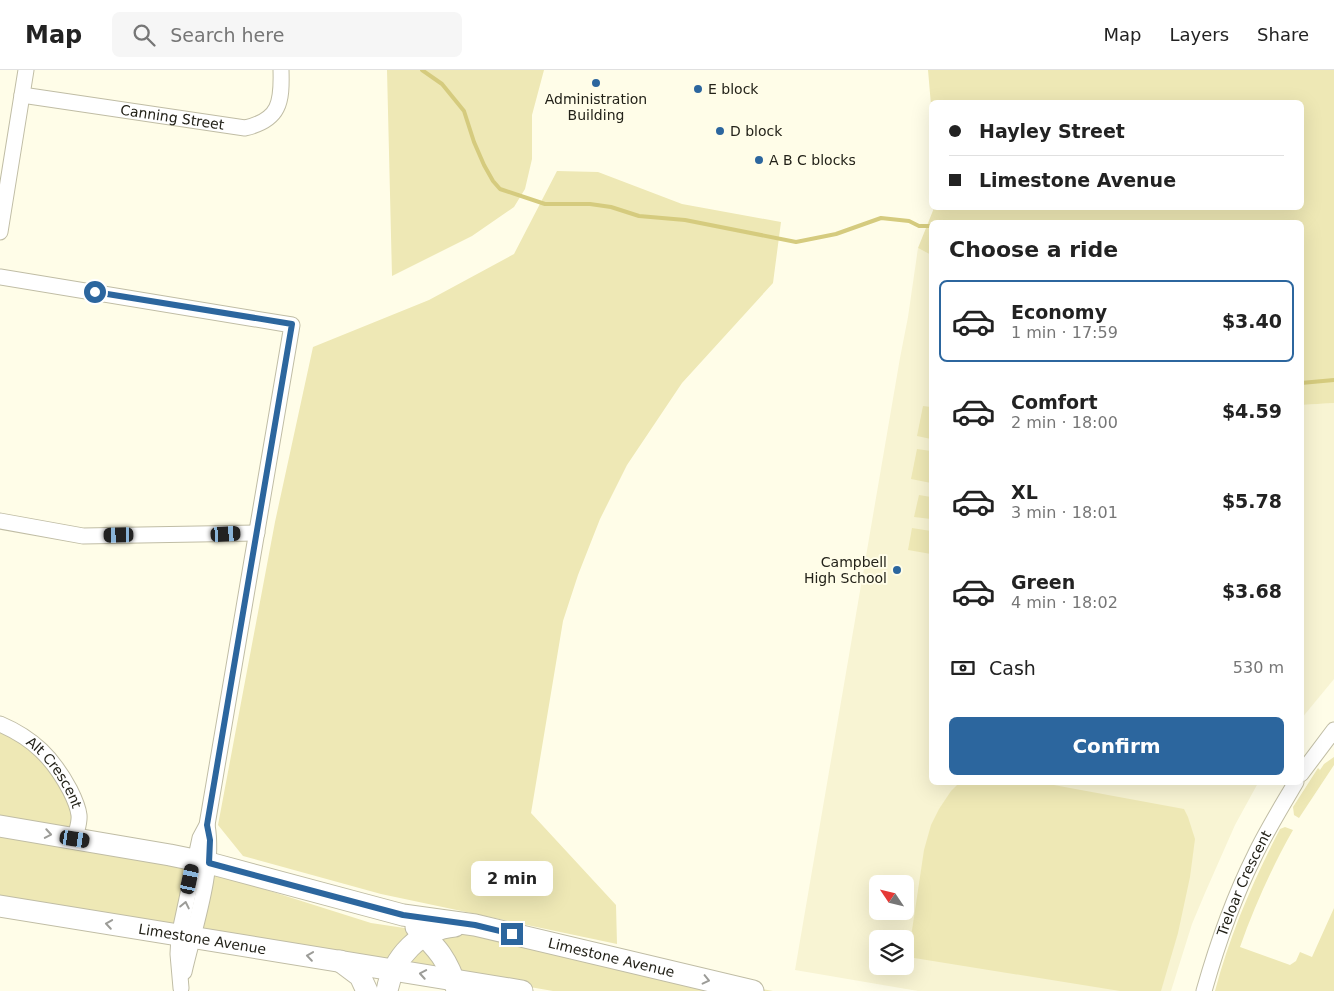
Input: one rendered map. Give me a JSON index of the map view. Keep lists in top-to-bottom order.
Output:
{
  "streets": {
    "main road": ["Limestone Avenue"],
    "street": ["Canning Street", "Alt Crescent", "Treloar Crescent"]
  },
  "crossings": [
    ["Alt Crescent", "Limestone Avenue"]
  ],
  "places": [
    "Administration Building",
    "E block",
    "D block",
    "A B C blocks",
    "Campbell High School"
  ],
  "north": "top left",
  "page": {
    "header": "Map",
    "search": "Search here",
    "nav": ["Map", "Layers", "Share"],
    "banner": ["Hayley Street", "Limestone Avenue"],
    "heading": "Choose a ride",
    "list": [
      {
        "name": "Economy",
        "note": "1 min · 17:59",
        "value": "$3.40"
      },
      {
        "name": "Comfort",
        "note": "2 min · 18:00",
        "value": "$4.59"
      },
      {
        "name": "XL",
        "note": "3 min · 18:01",
        "value": "$5.78"
      },
      {
        "name": "Green",
        "note": "4 min · 18:02",
        "value": "$3.68"
      }
    ],
    "pay": ["Cash", "530 m"],
    "buttons": "Confirm",
    "bubble": "2 min"
  }
}
